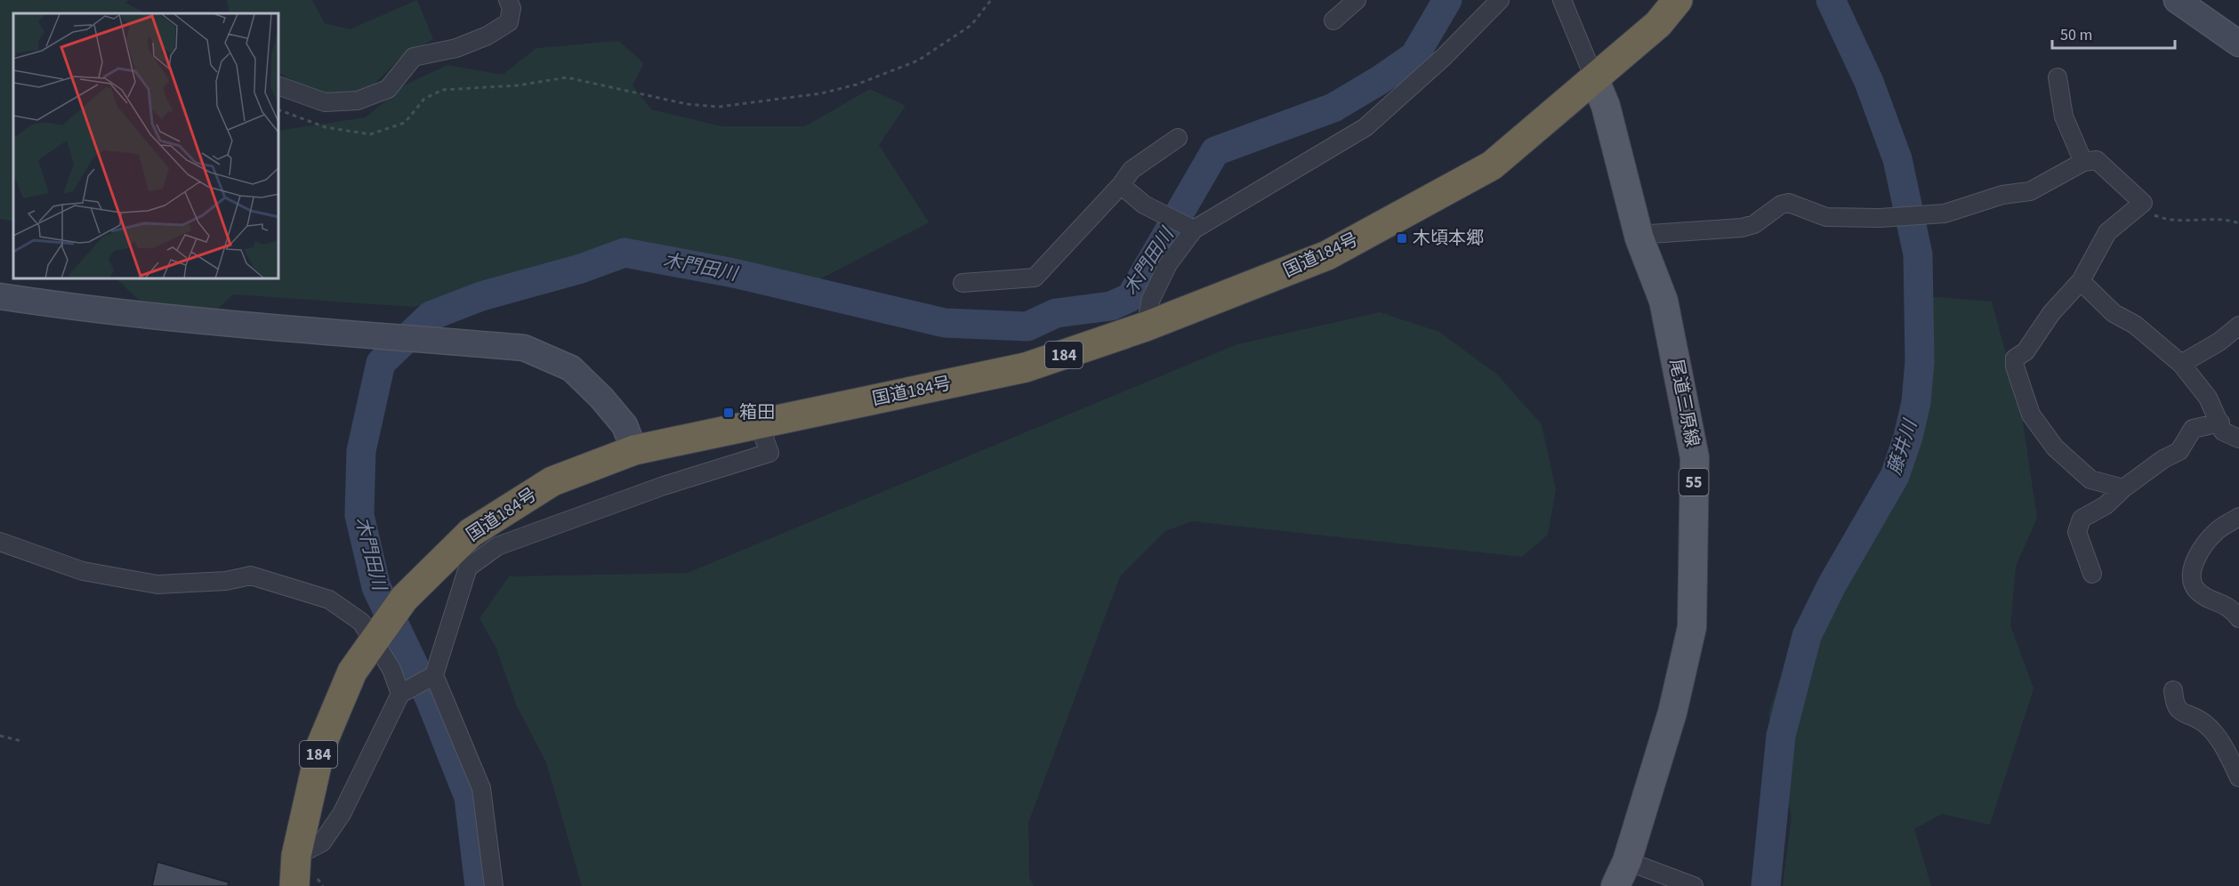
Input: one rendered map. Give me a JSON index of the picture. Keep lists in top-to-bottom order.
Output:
{
  "streets": {
    "highway": ["国道184号", "184"],
    "main road": ["尾道三原線", "55"]
  },
  "crossings": [
    ["国道184号", "尾道三原線"]
  ],
  "water": ["木門田川", "藤井川"],
  "places": {
    "transit": ["木頃本郷", "箱田"]
  },
  "scale_bar": "50 m"
}
